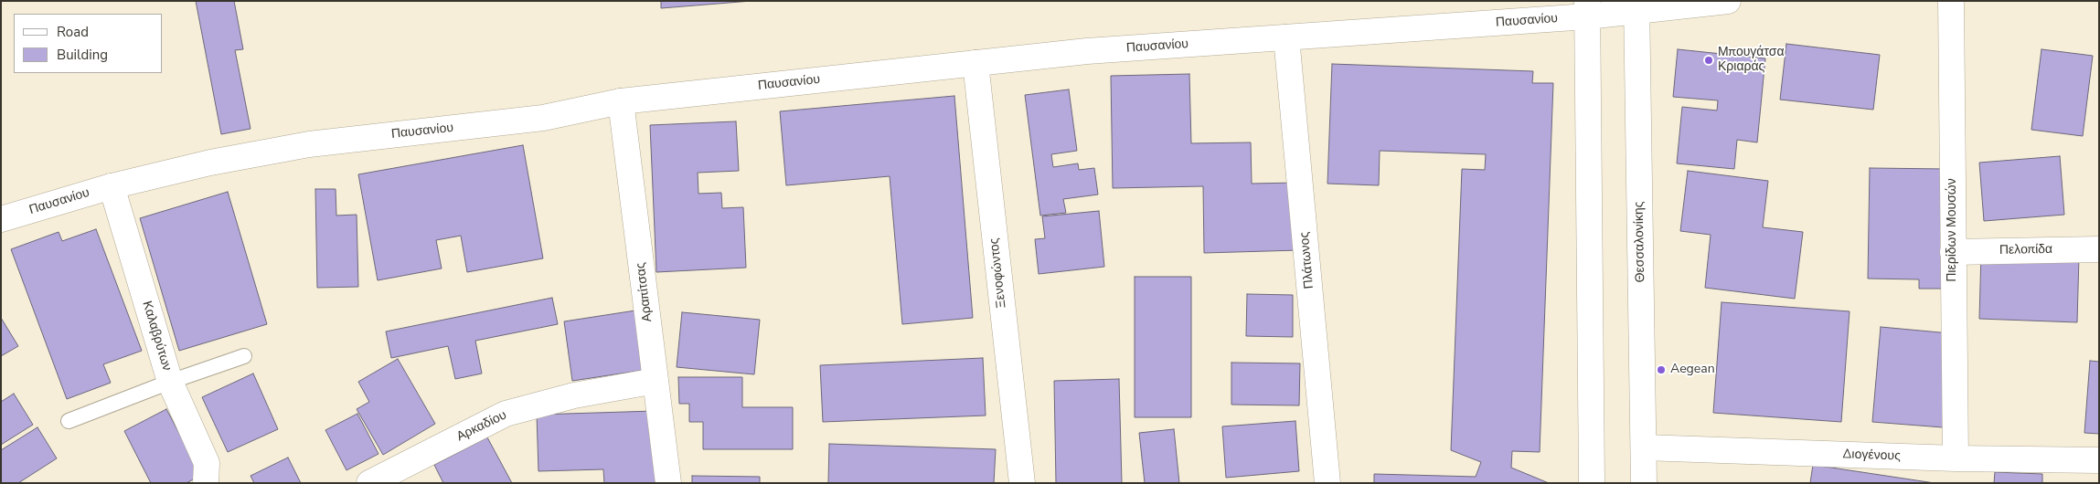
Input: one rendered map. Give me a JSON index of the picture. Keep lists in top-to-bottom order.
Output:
{
  "streets": {
    "street": [
      "Παυσανίου",
      "Πιερίδων Μουσών",
      "Θεσσαλονίκης",
      "Πελοπίδα",
      "Πλάτωνος",
      "Ξενοφώντος",
      "Αραπίτσας",
      "Καλαβρύτων",
      "Αρκαδίου",
      "Διογένους"
    ]
  },
  "crossings": [
    ["Παυσανίου", "Θεσσαλονίκης"],
    ["Παυσανίου", "Πλάτωνος"],
    ["Παυσανίου", "Ξενοφώντος"],
    ["Παυσανίου", "Αραπίτσας"],
    ["Παυσανίου", "Καλαβρύτων"],
    ["Πιερίδων Μουσών", "Πελοπίδα"],
    ["Πιερίδων Μουσών", "Διογένους"],
    ["Θεσσαλονίκης", "Διογένους"],
    ["Αραπίτσας", "Αρκαδίου"]
  ],
  "places": ["Μπουγάτσα Κριαράς", "Aegean"],
  "legend": ["Road", "Building"]
}
